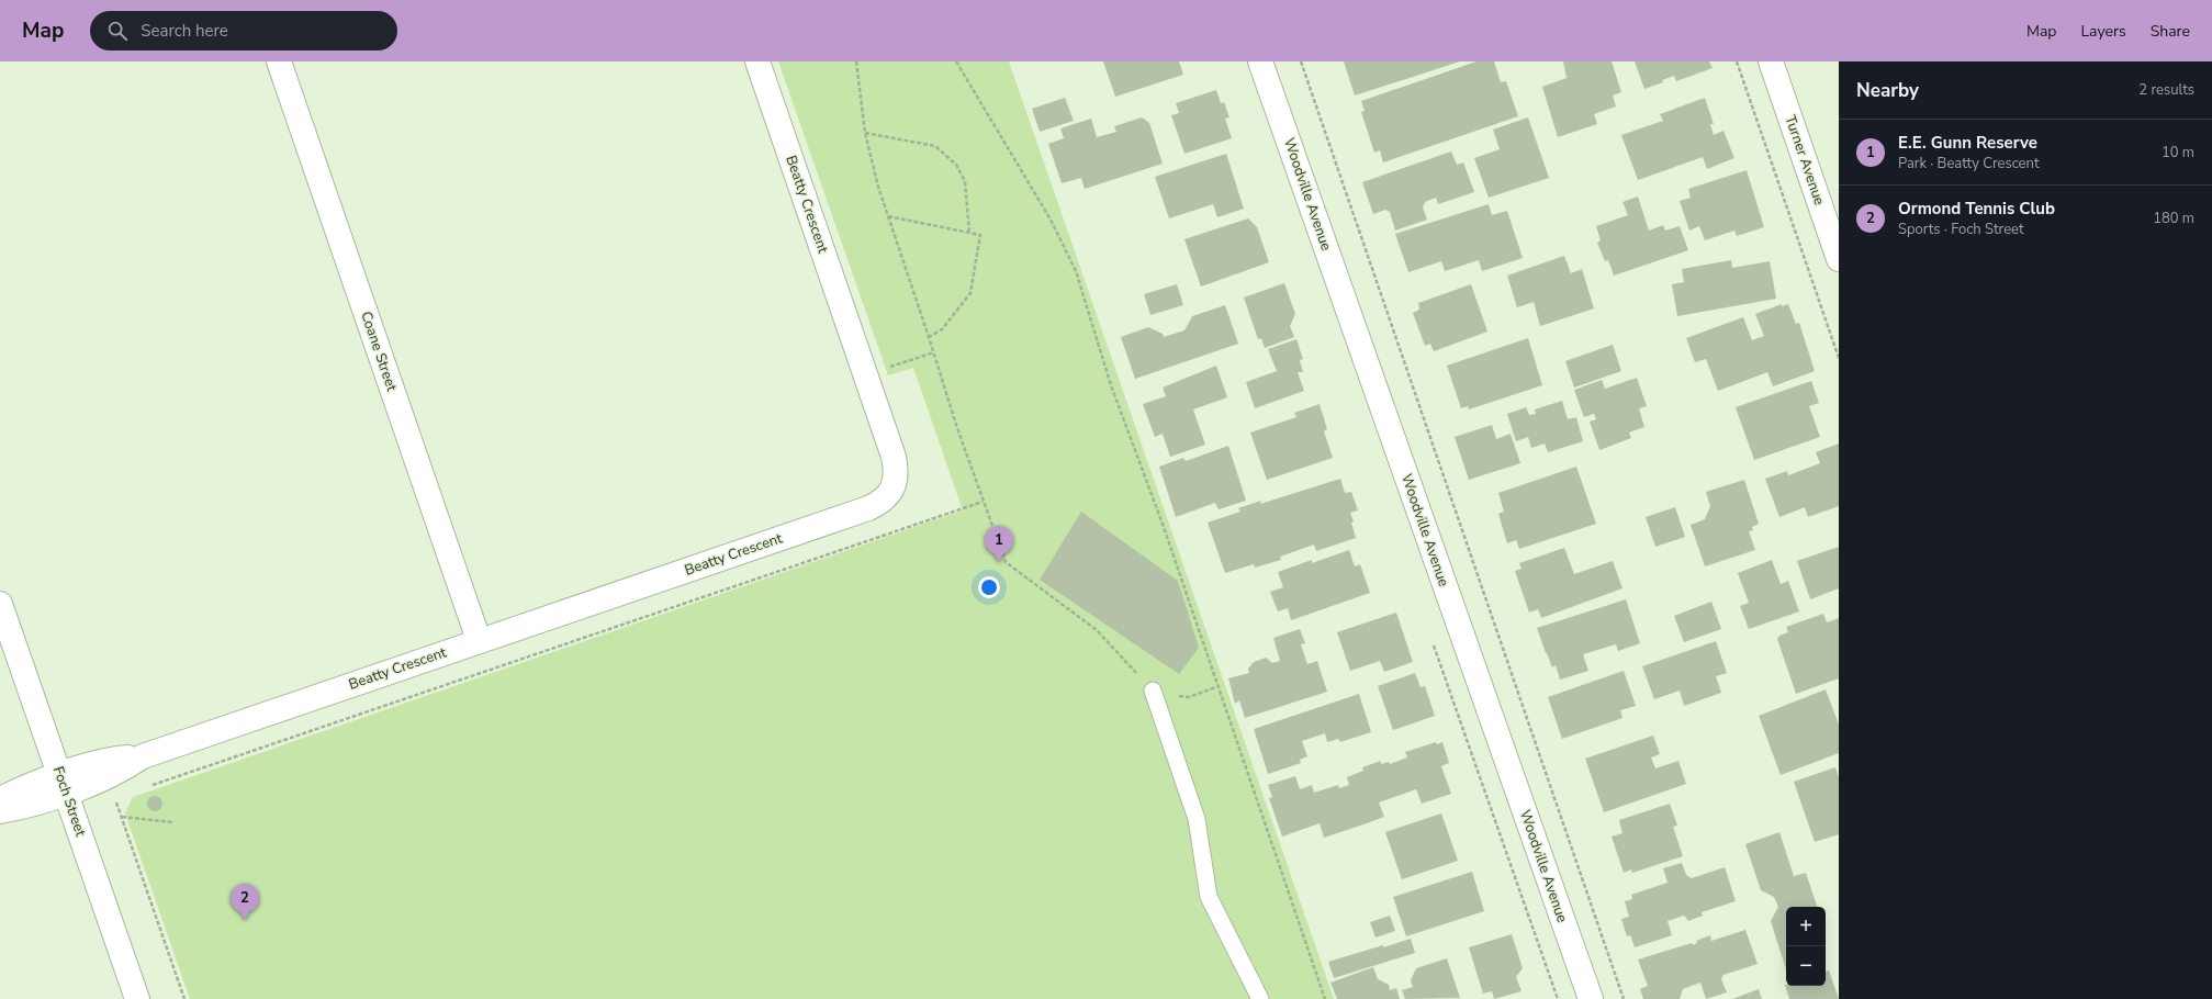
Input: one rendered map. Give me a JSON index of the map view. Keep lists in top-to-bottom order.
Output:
{
  "streets": {
    "street": [
      "Turner Avenue",
      "Woodville Avenue",
      "Beatty Crescent",
      "Coane Street",
      "Foch Street"
    ]
  },
  "crossings": [
    ["Beatty Crescent", "Coane Street"],
    ["Beatty Crescent", "Foch Street"]
  ],
  "page": {
    "header": "Map",
    "search": "Search here",
    "nav": ["Map", "Layers", "Share"],
    "heading": ["Nearby", "2 results"],
    "list": [
      {
        "mark": "1",
        "name": "E.E. Gunn Reserve",
        "note": "Park · Beatty Crescent",
        "value": "10 m"
      },
      {
        "mark": "2",
        "name": "Ormond Tennis Club",
        "note": "Sports · Foch Street",
        "value": "180 m"
      }
    ],
    "pins": ["1", "2"],
    "map_buttons": ["+", "−"]
  }
}
